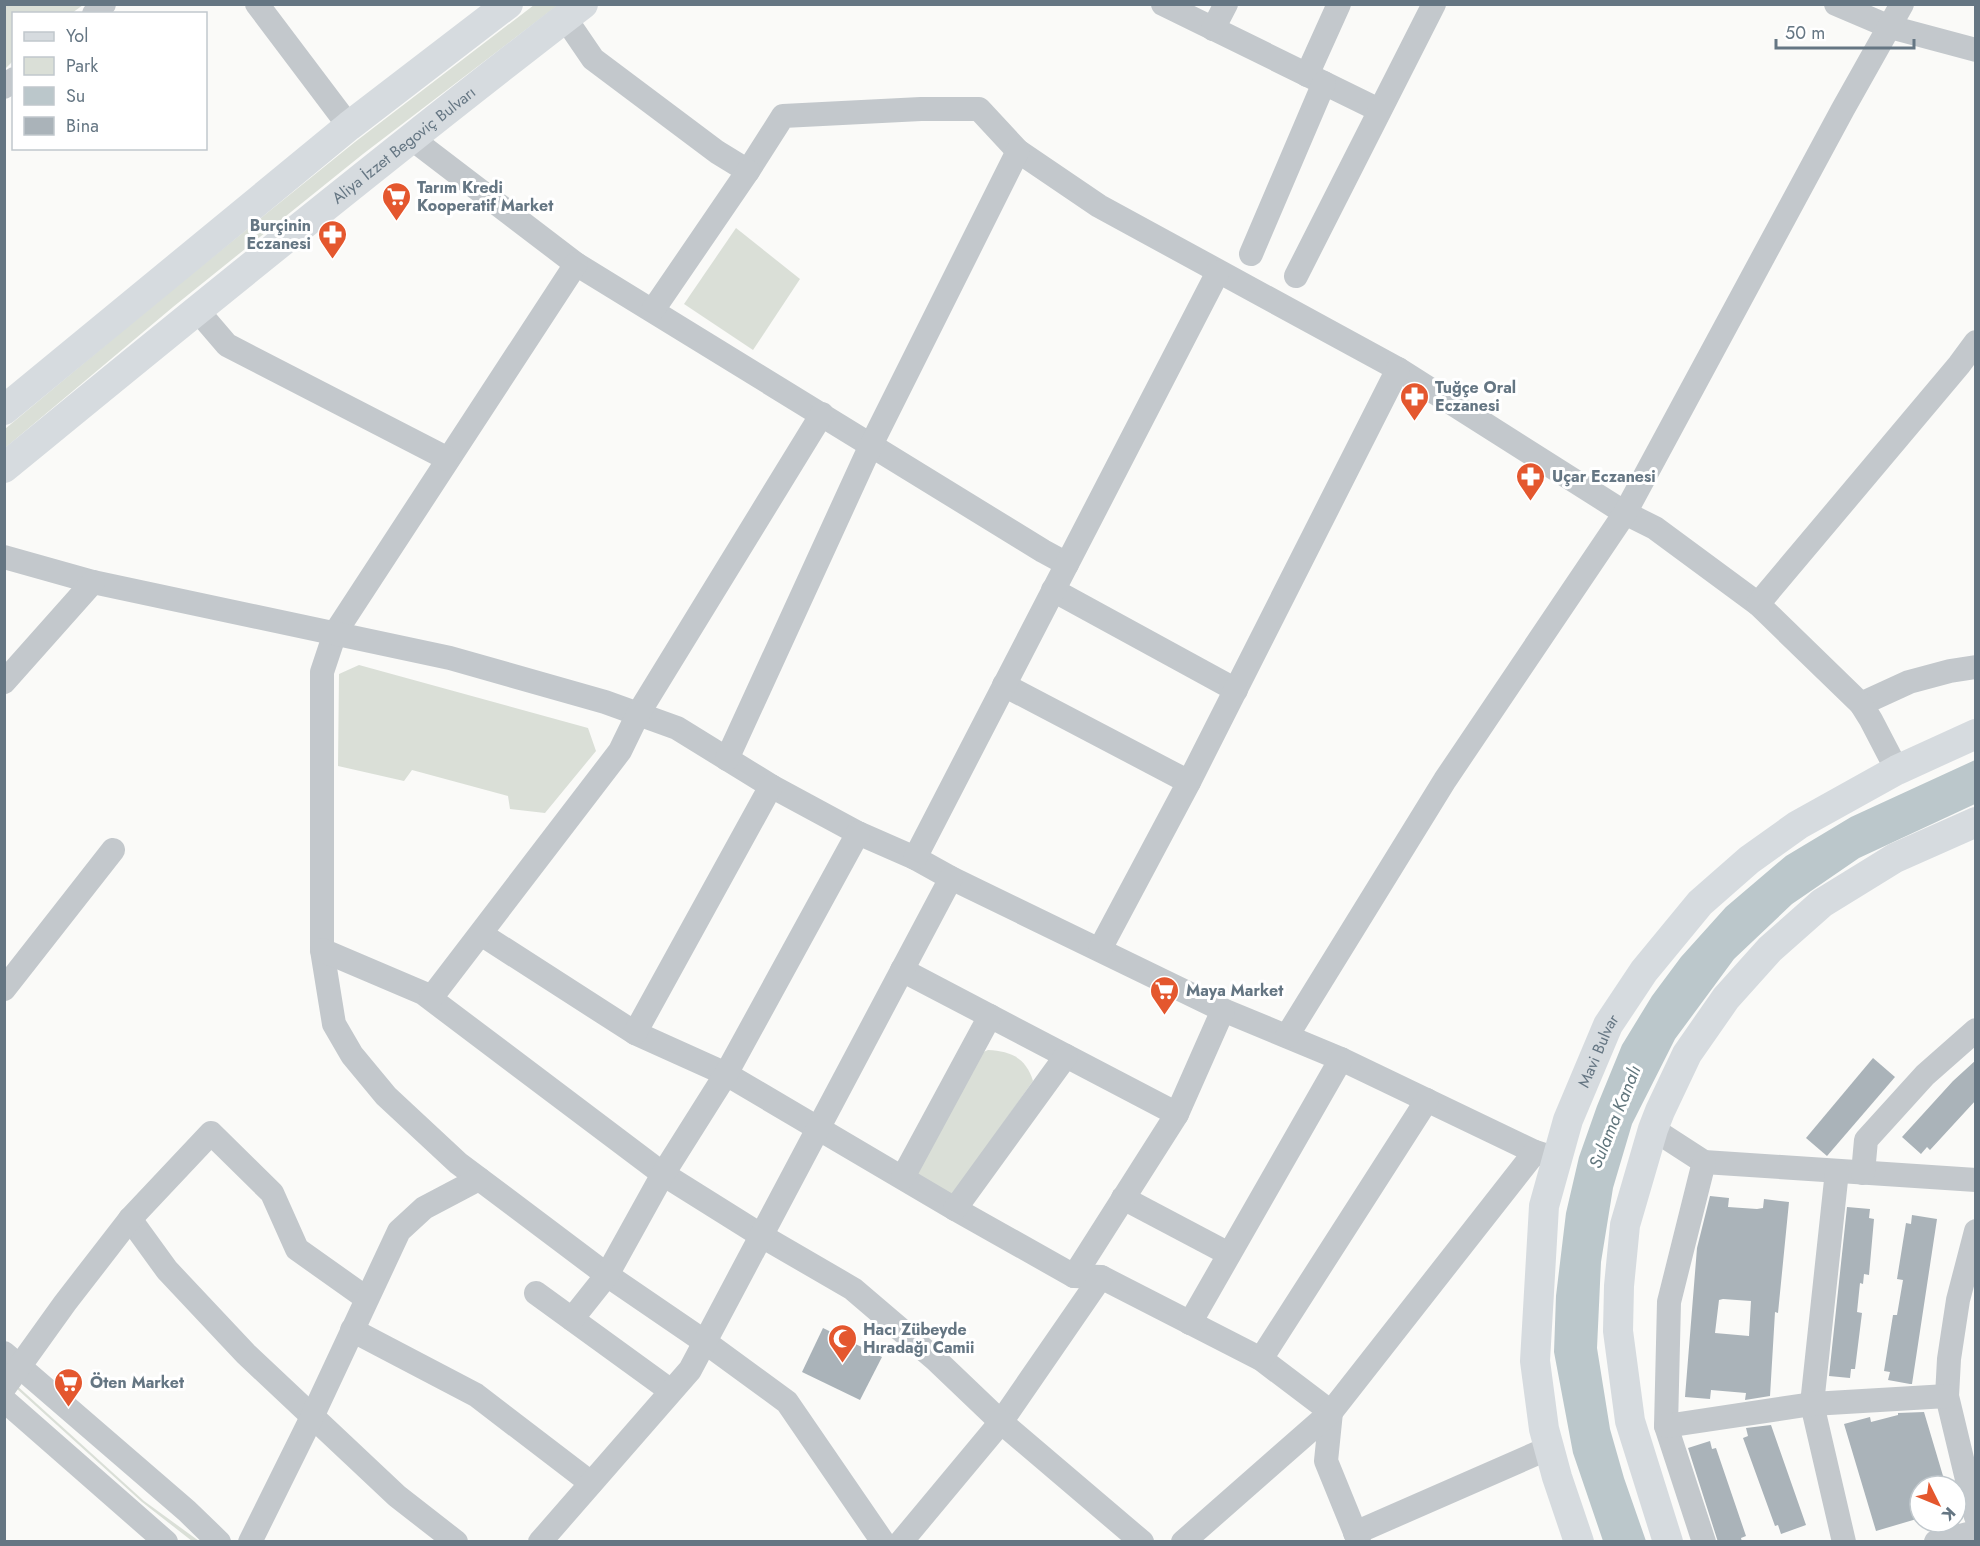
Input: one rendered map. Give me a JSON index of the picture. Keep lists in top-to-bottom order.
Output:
{
  "streets": {
    "main road": ["Aliya İzzet Begoviç Bulvarı", "Mavi Bulvar"]
  },
  "water": ["Sulama Kanalı"],
  "places": {
    "supermarket": ["Tarım Kredi Kooperatif Market", "Maya Market", "Öten Market"],
    "pharmacy": ["Burçinin Eczanesi", "Tuğçe Oral Eczanesi", "Uçar Eczanesi"],
    "mosque": ["Hacı Zübeyde Hıradağı Camii"]
  },
  "legend": [
    "Yol",
    "Park",
    "Su",
    "Bina"
  ],
  "scale_bar": "50 m",
  "north": "bottom right"
}
